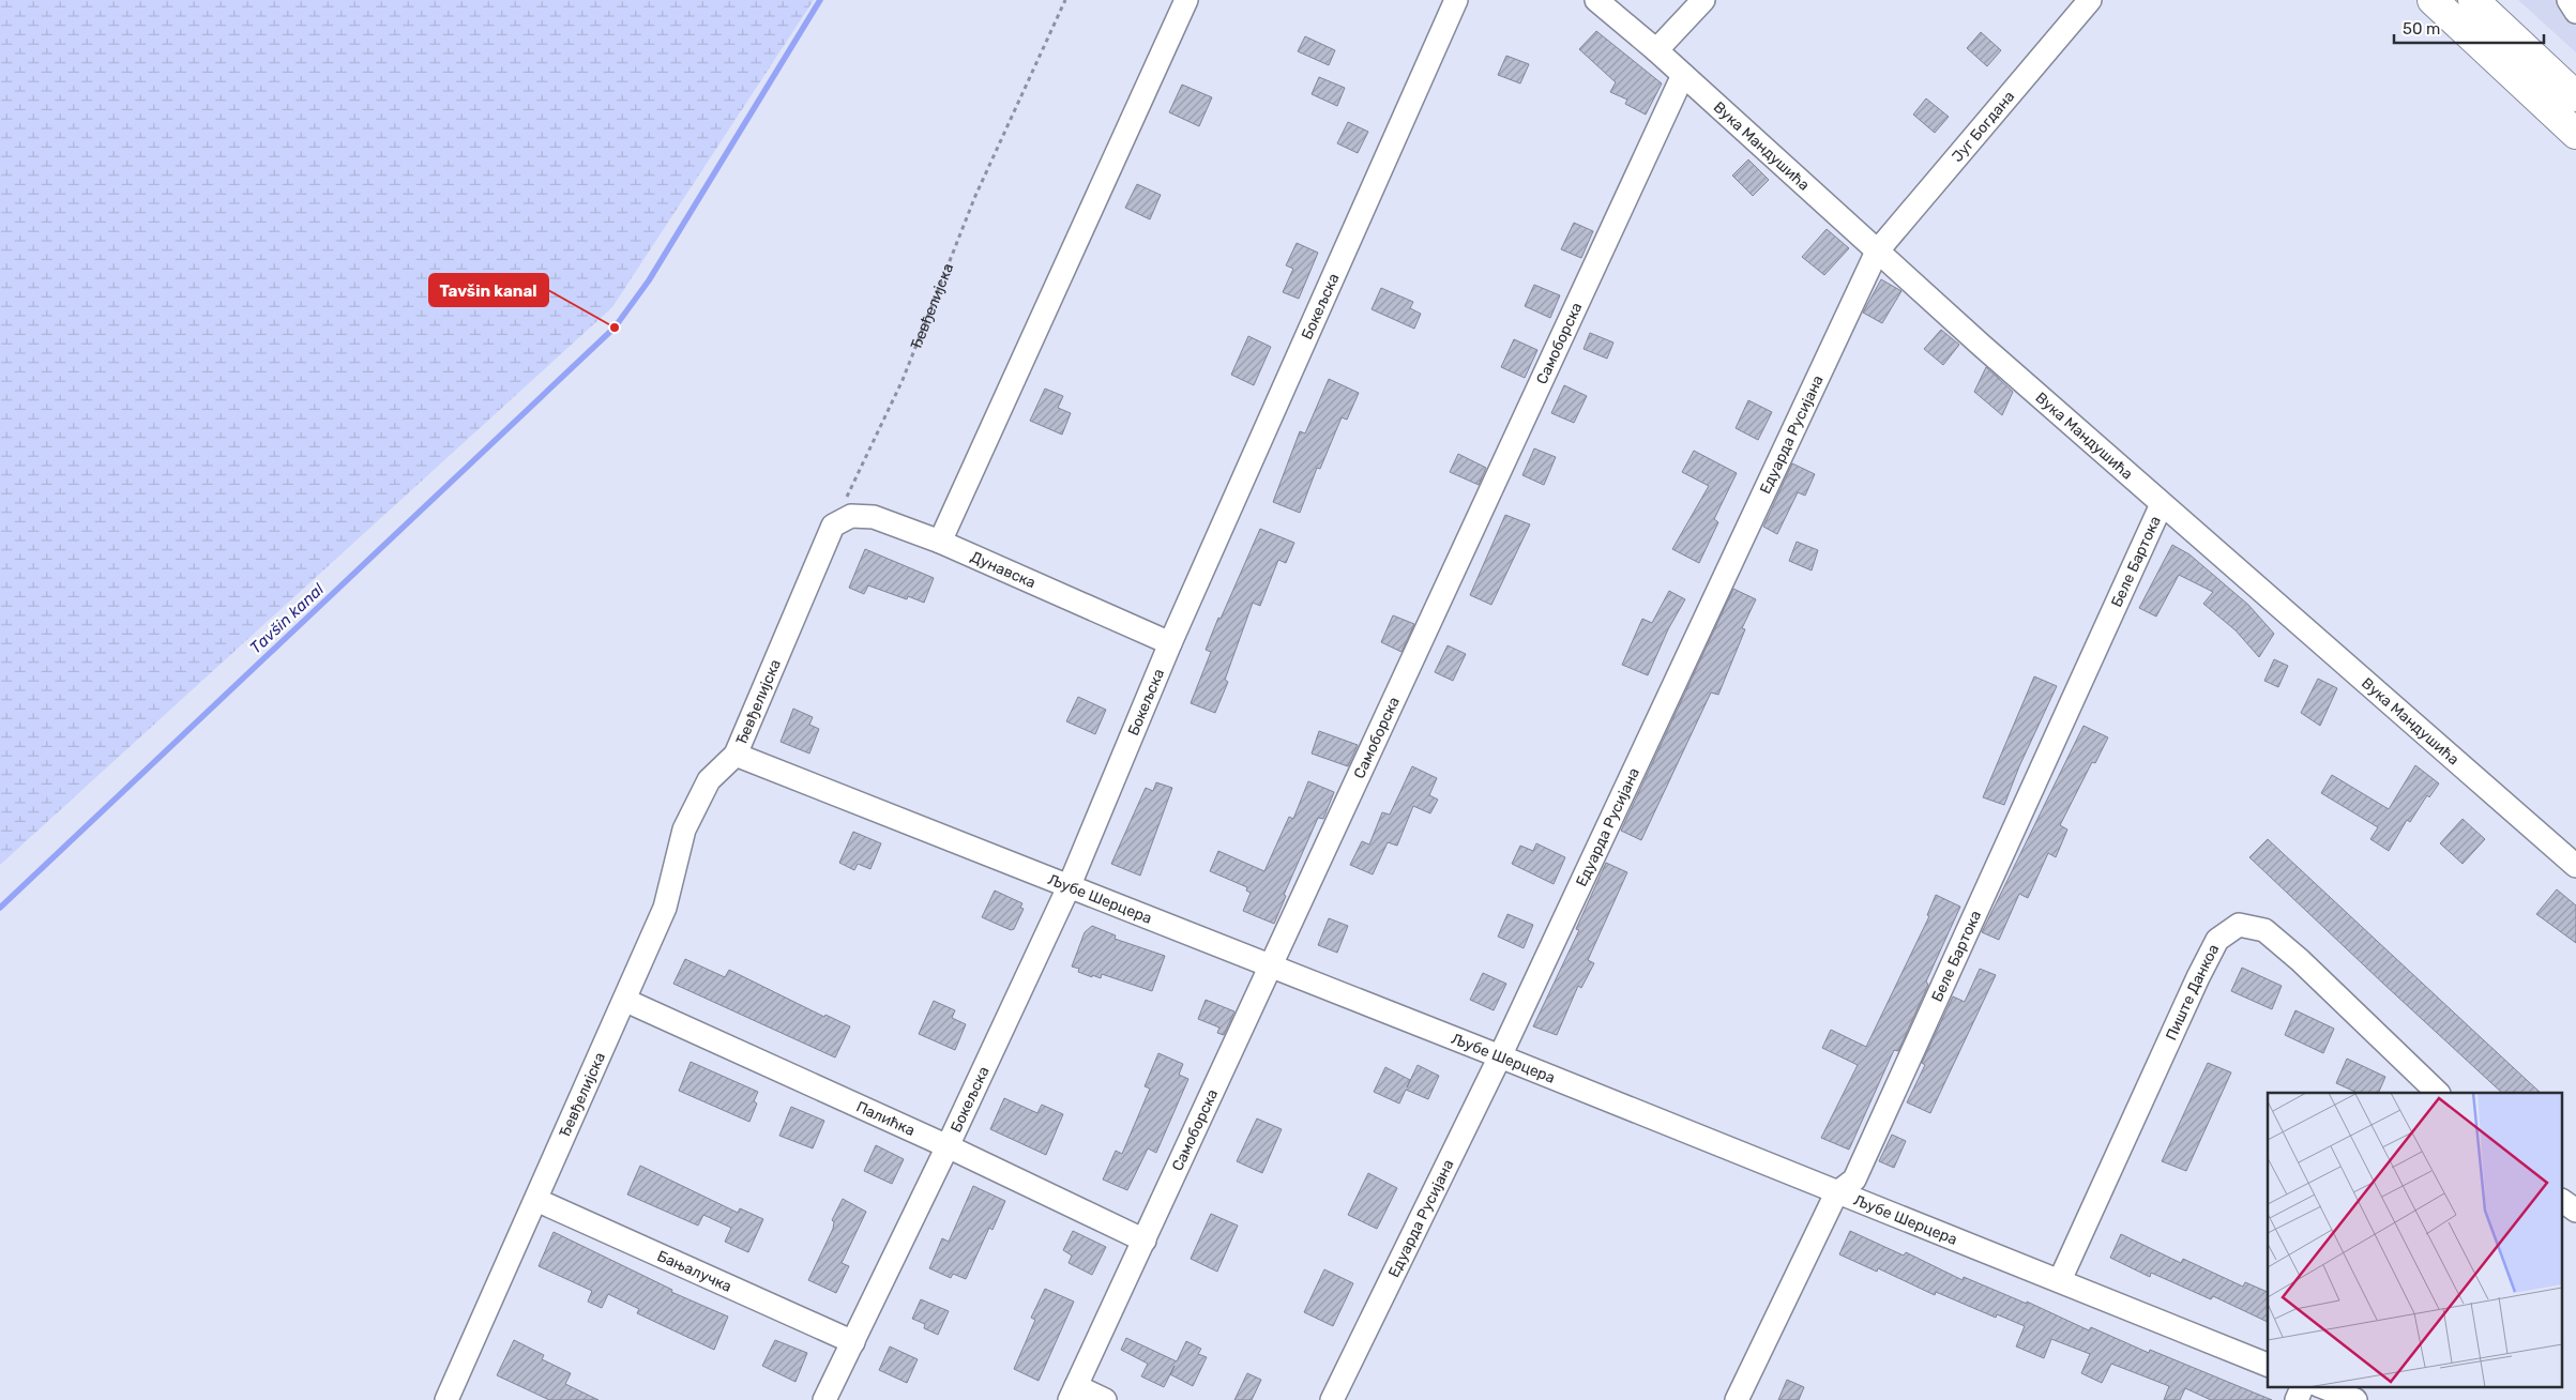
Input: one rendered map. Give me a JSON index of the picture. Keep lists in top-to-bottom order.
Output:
{
  "streets": {
    "street": [
      "Југ Богдана",
      "Вука Мандушића",
      "Ђевђелијска",
      "Бокељска",
      "Самоборска",
      "Едуарда Русијана",
      "Беле Бартока",
      "Дунавска",
      "Љубе Шерцера",
      "Пиште Данкоа",
      "Палићка",
      "Бањалучка"
    ]
  },
  "crossings": [
    ["Југ Богдана", "Вука Мандушића"],
    ["Југ Богдана", "Едуарда Русијана"],
    ["Вука Мандушића", "Самоборска"],
    ["Вука Мандушића", "Едуарда Русијана"],
    ["Вука Мандушића", "Беле Бартока"],
    ["Ђевђелијска", "Дунавска"],
    ["Ђевђелијска", "Љубе Шерцера"],
    ["Ђевђелијска", "Палићка"],
    ["Ђевђелијска", "Бањалучка"],
    ["Бокељска", "Дунавска"],
    ["Бокељска", "Љубе Шерцера"],
    ["Бокељска", "Палићка"],
    ["Бокељска", "Бањалучка"],
    ["Самоборска", "Љубе Шерцера"],
    ["Самоборска", "Палићка"],
    ["Едуарда Русијана", "Љубе Шерцера"],
    ["Беле Бартока", "Љубе Шерцера"],
    ["Љубе Шерцера", "Пиште Данкоа"]
  ],
  "water": ["Tavšin kanal"],
  "places": ["Tavšin kanal"],
  "scale_bar": "50 m"
}
